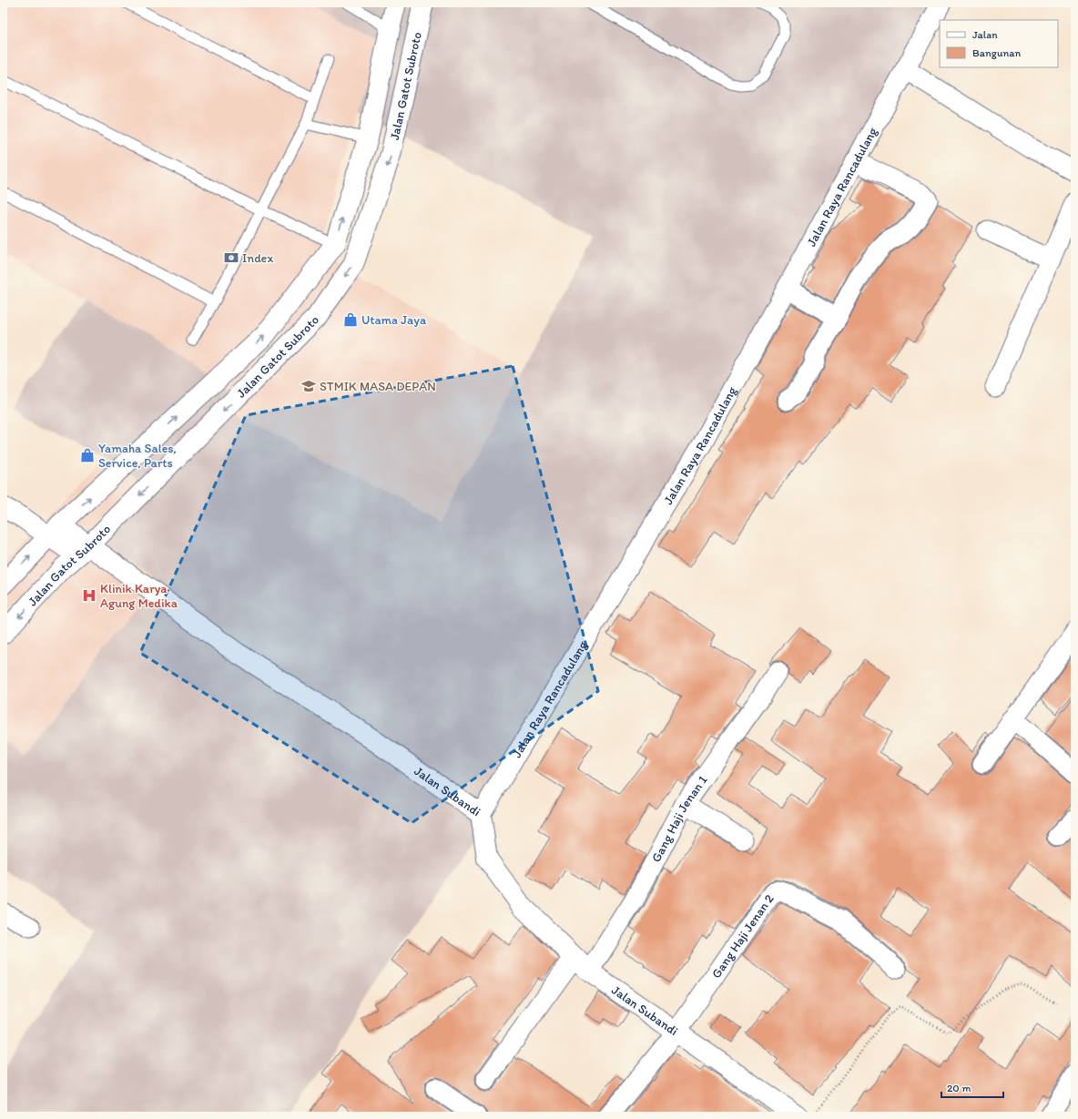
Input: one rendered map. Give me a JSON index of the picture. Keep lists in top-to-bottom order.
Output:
{
  "streets": {
    "main road": ["Jalan Gatot Subroto", "Jalan Subandi"],
    "street": ["Jalan Raya Rancadulang", "Gang Haji Jenan 1", "Gang Haji Jenan 2"]
  },
  "crossings": [
    ["Jalan Gatot Subroto", "Jalan Subandi"],
    ["Jalan Raya Rancadulang", "Jalan Subandi"],
    ["Jalan Subandi", "Gang Haji Jenan 1"],
    ["Jalan Subandi", "Gang Haji Jenan 2"]
  ],
  "places": {
    "bank": ["Index"],
    "shop": ["Utama Jaya", "Yamaha Sales, Service, Parts"],
    "school or university": ["STMIK MASA DEPAN"],
    "hospital": ["Klinik Karya Agung Medika"]
  },
  "legend": ["Jalan", "Bangunan"],
  "scale_bar": "20 m"
}
